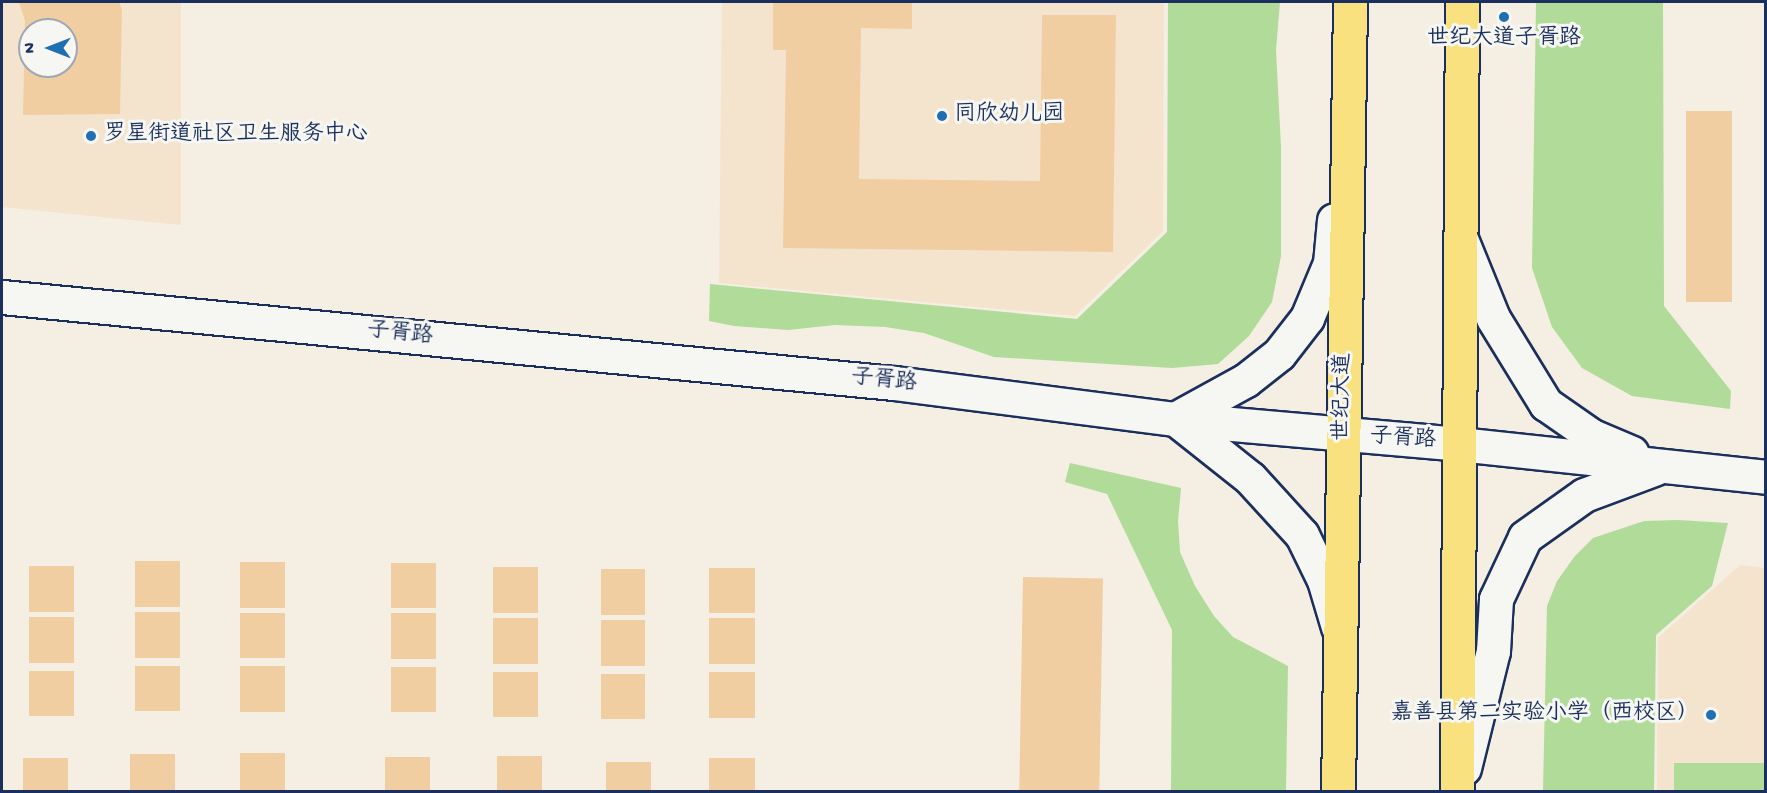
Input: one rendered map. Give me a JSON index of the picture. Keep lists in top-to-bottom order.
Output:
{
  "streets": {
    "main road": ["世纪大道"],
    "street": ["子胥路"]
  },
  "crossings": [
    ["子胥路", "世纪大道"]
  ],
  "places": [
    "世纪大道子胥路",
    "同欣幼儿园",
    "罗星街道社区卫生服务中心",
    "嘉善县第二实验小学（西校区）"
  ],
  "north": "left"
}
